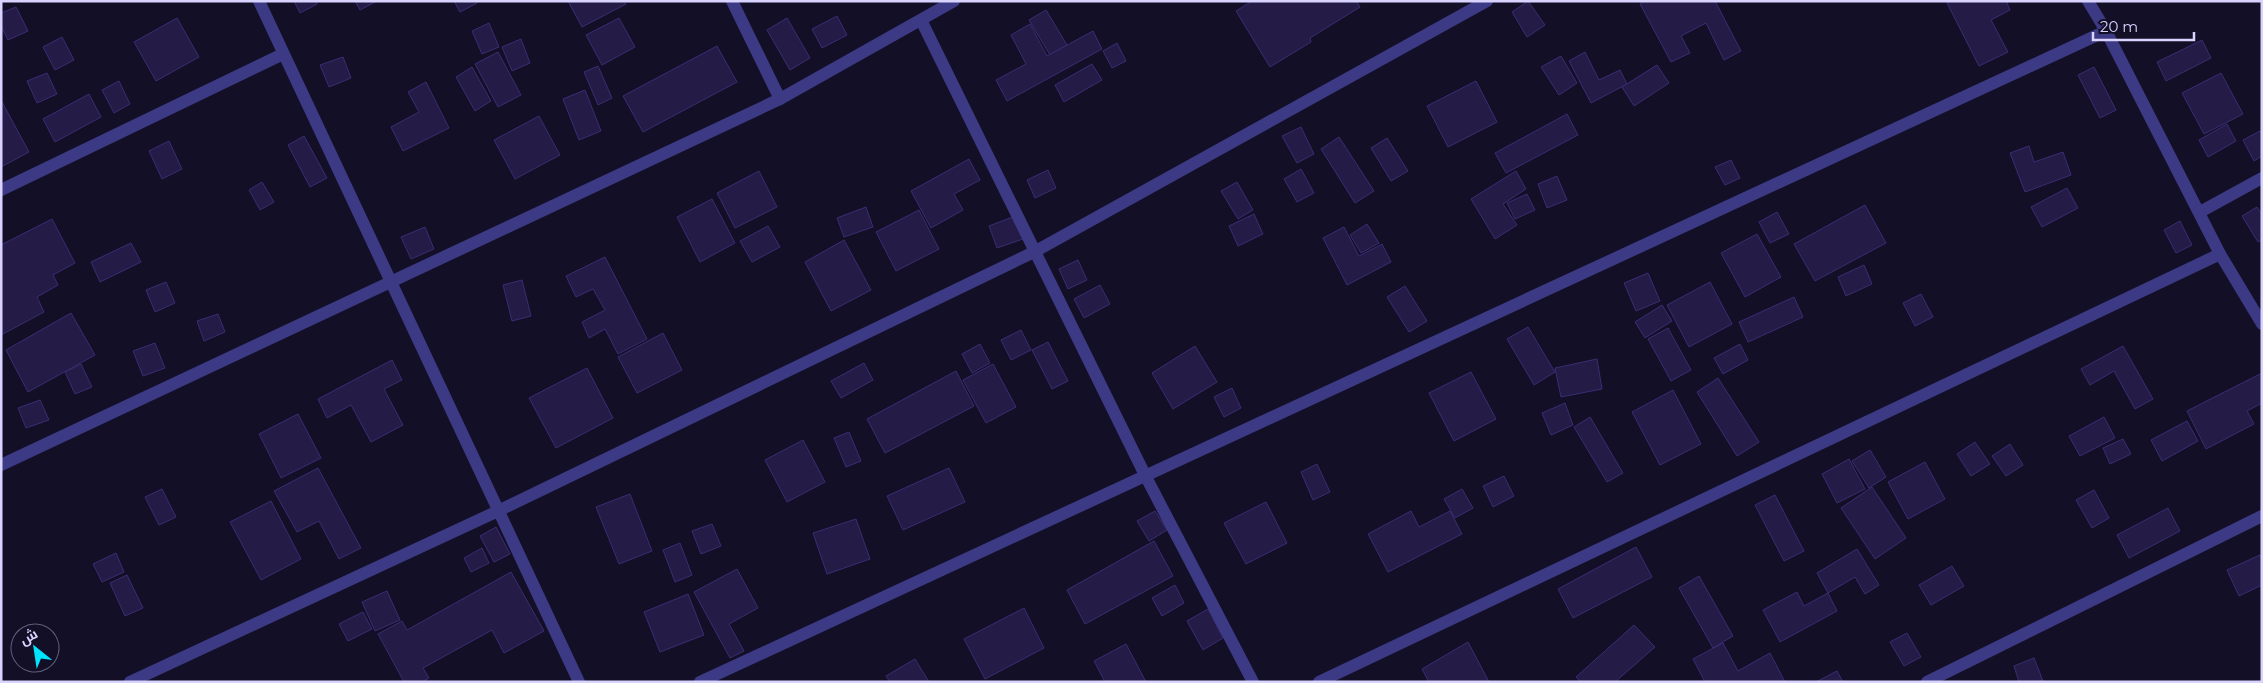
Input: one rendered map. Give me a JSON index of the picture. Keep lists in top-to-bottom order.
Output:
{
  "scale_bar": "20 m",
  "north": "top left"
}
